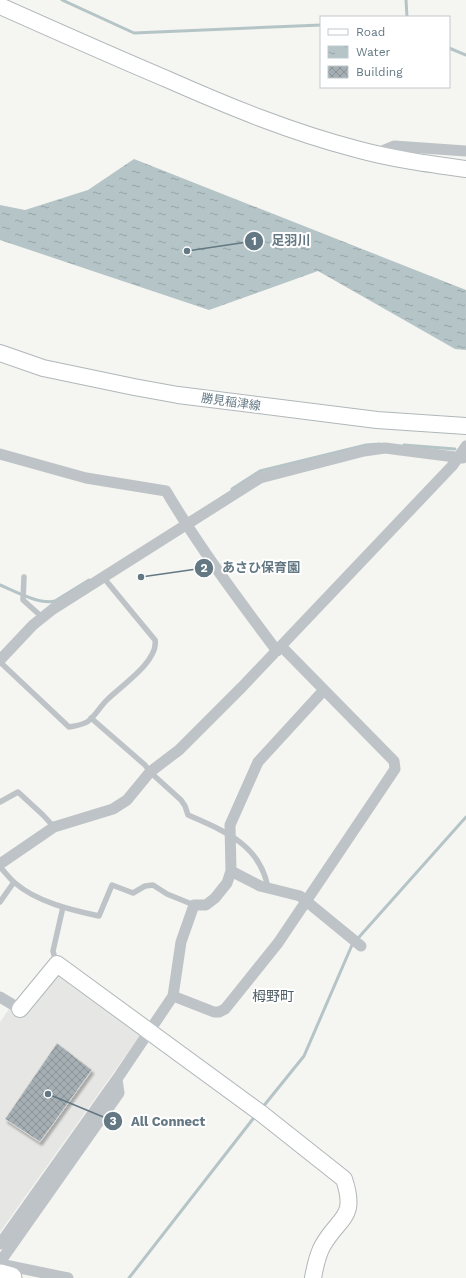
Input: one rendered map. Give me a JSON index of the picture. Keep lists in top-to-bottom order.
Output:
{
  "streets": {
    "street": ["勝見稲津線"]
  },
  "districts": ["栂野町"],
  "places": ["足羽川", "あさひ保育園", "All Connect"],
  "legend": ["Road", "Water", "Building"]
}
